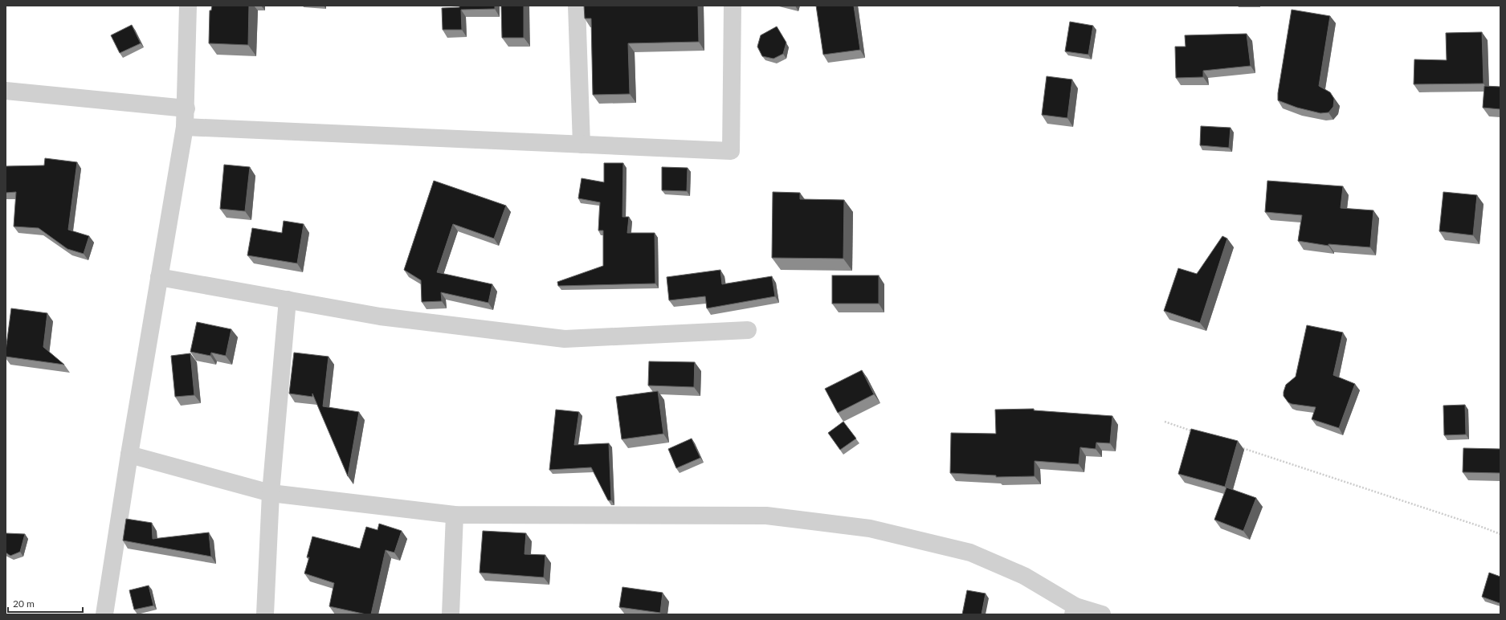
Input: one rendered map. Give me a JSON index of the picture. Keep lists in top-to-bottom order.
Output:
{
  "scale_bar": "20 m"
}
